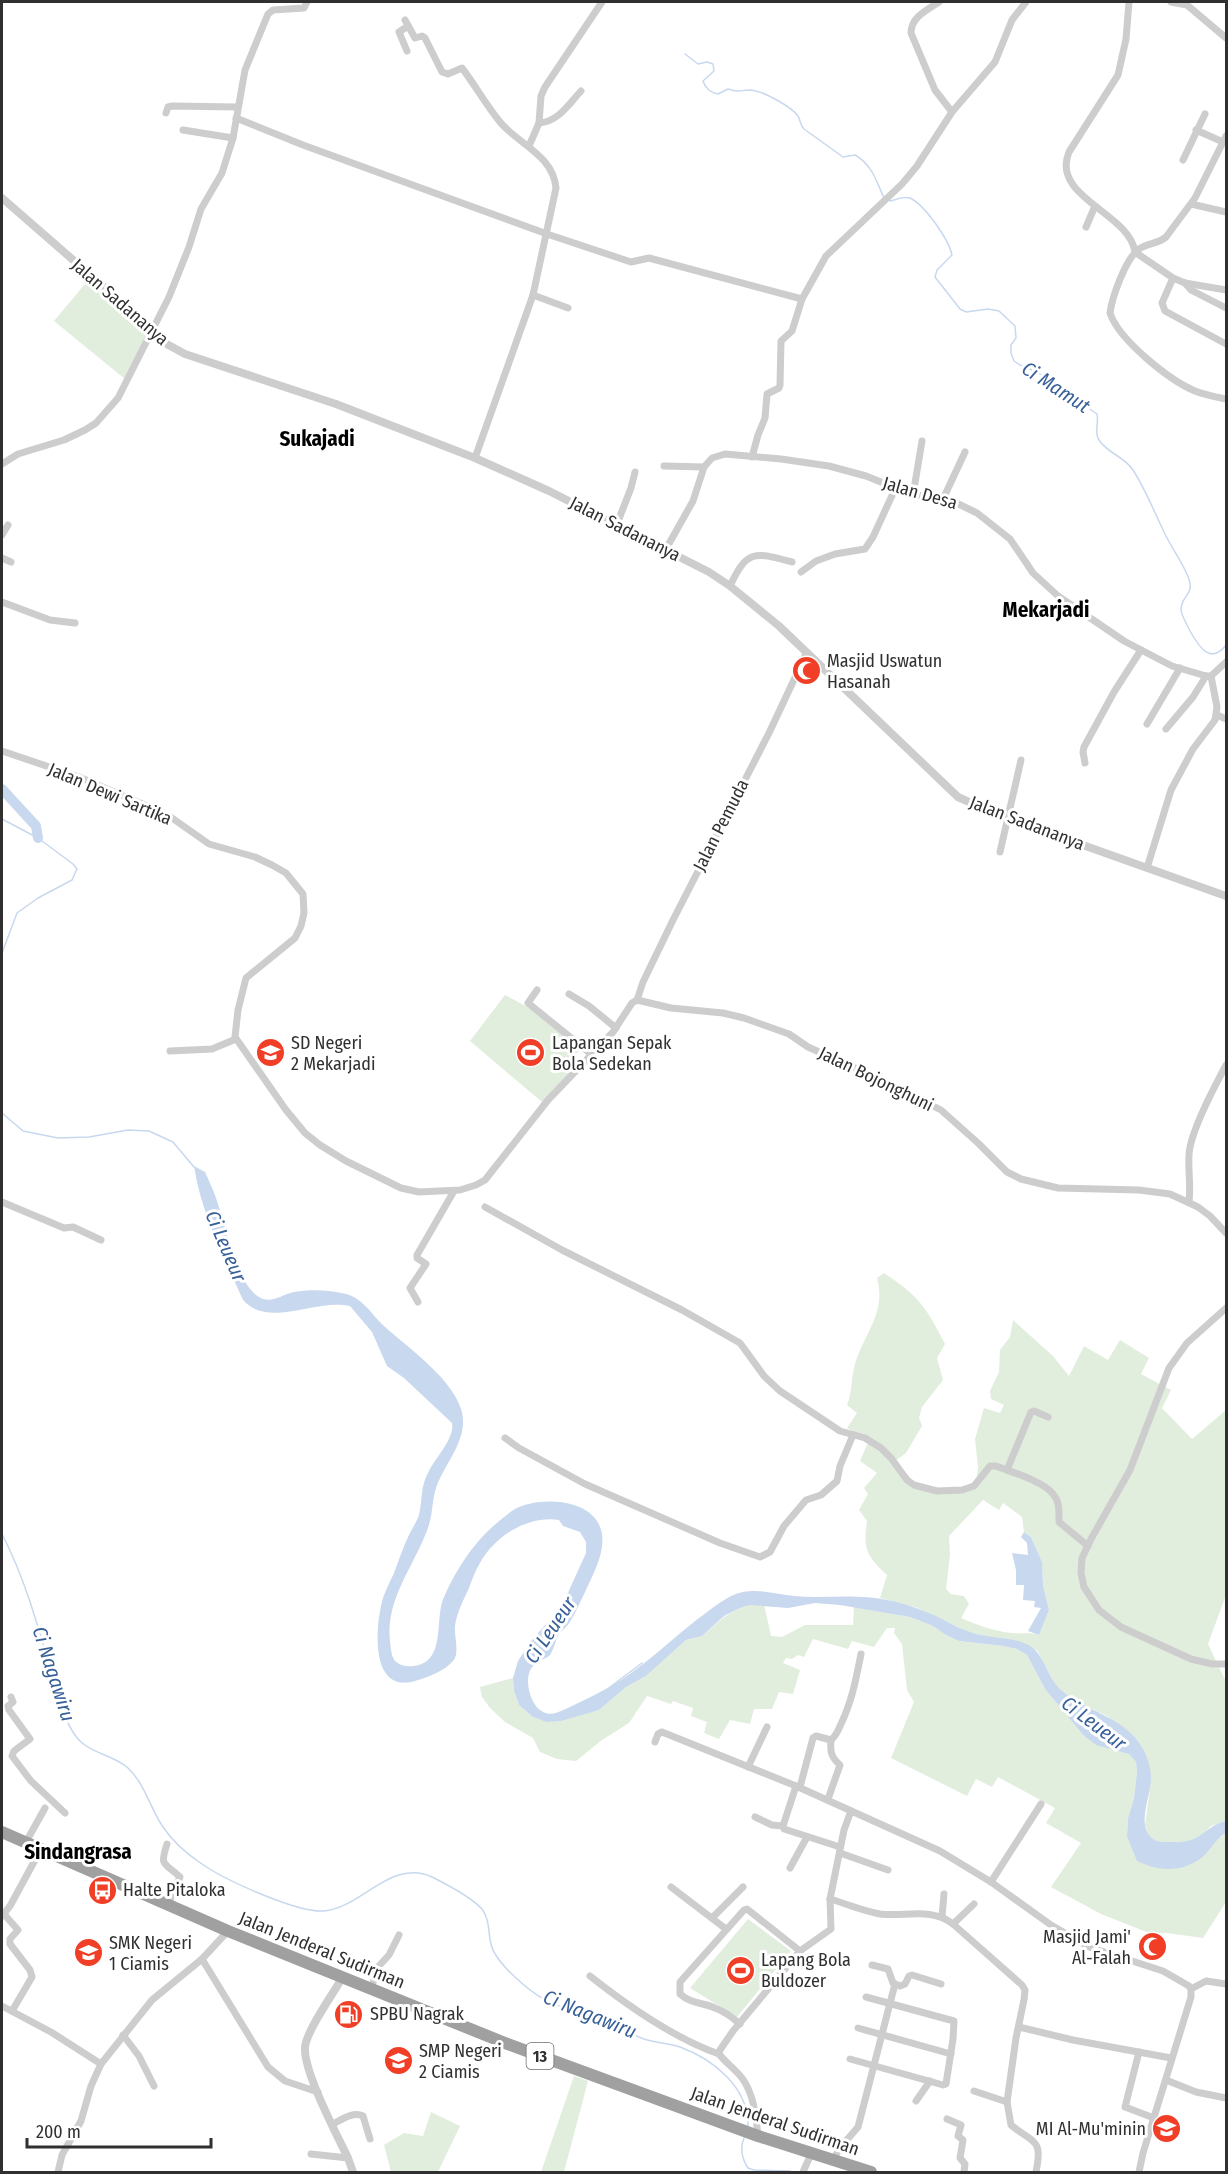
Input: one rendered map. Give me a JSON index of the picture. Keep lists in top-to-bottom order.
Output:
{
  "streets": {
    "highway": ["Jalan Jenderal Sudirman", "13"],
    "street": [
      "Jalan Sadananya",
      "Jalan Desa",
      "Jalan Dewi Sartika",
      "Jalan Pemuda",
      "Jalan Bojonghuni"
    ]
  },
  "crossings": [
    ["Jalan Sadananya", "Jalan Pemuda"],
    ["Jalan Pemuda", "Jalan Bojonghuni"]
  ],
  "districts": ["Sukajadi", "Mekarjadi", "Sindangrasa"],
  "water": ["Ci Mamut", "Ci Leueur", "Ci Nagawiru"],
  "places": {
    "mosque": ["Masjid Uswatun Hasanah", "Masjid Jami' Al-Falah"],
    "school or university": [
      "SD Negeri 2 Mekarjadi",
      "SMK Negeri 1 Ciamis",
      "SMP Negeri 2 Ciamis",
      "MI Al-Mu'minin"
    ],
    "sports": ["Lapangan Sepak Bola Sedekan", "Lapang Bola Buldozer"],
    "bus stop": ["Halte Pitaloka"],
    "fuel station": ["SPBU Nagrak"]
  },
  "scale_bar": "200 m"
}
